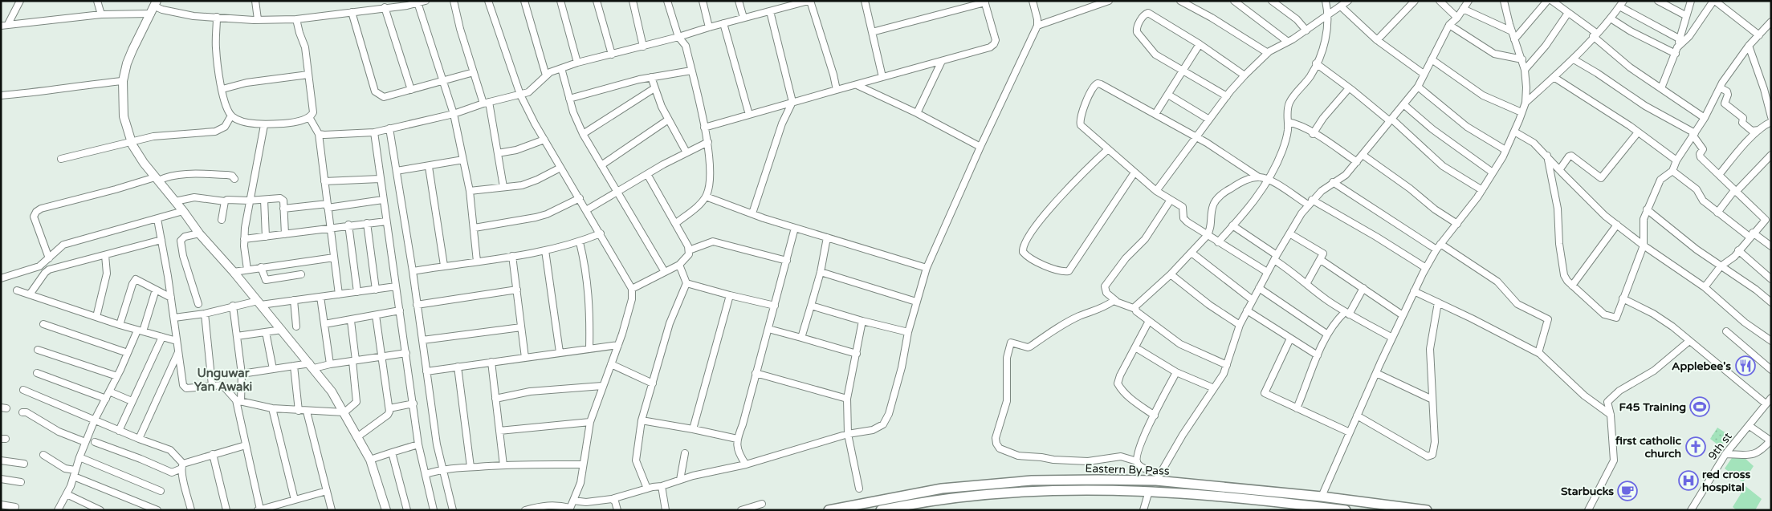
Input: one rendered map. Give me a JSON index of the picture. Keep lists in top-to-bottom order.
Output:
{
  "streets": {
    "main road": ["Eastern By Pass"],
    "street": ["9th st"]
  },
  "districts": ["Unguwar Yan Awaki"],
  "places": {
    "restaurant": ["Applebee's"],
    "sports": ["F45 Training"],
    "church": ["first catholic church"],
    "hospital": ["red cross hospital"],
    "cafe": ["Starbucks"]
  }
}
